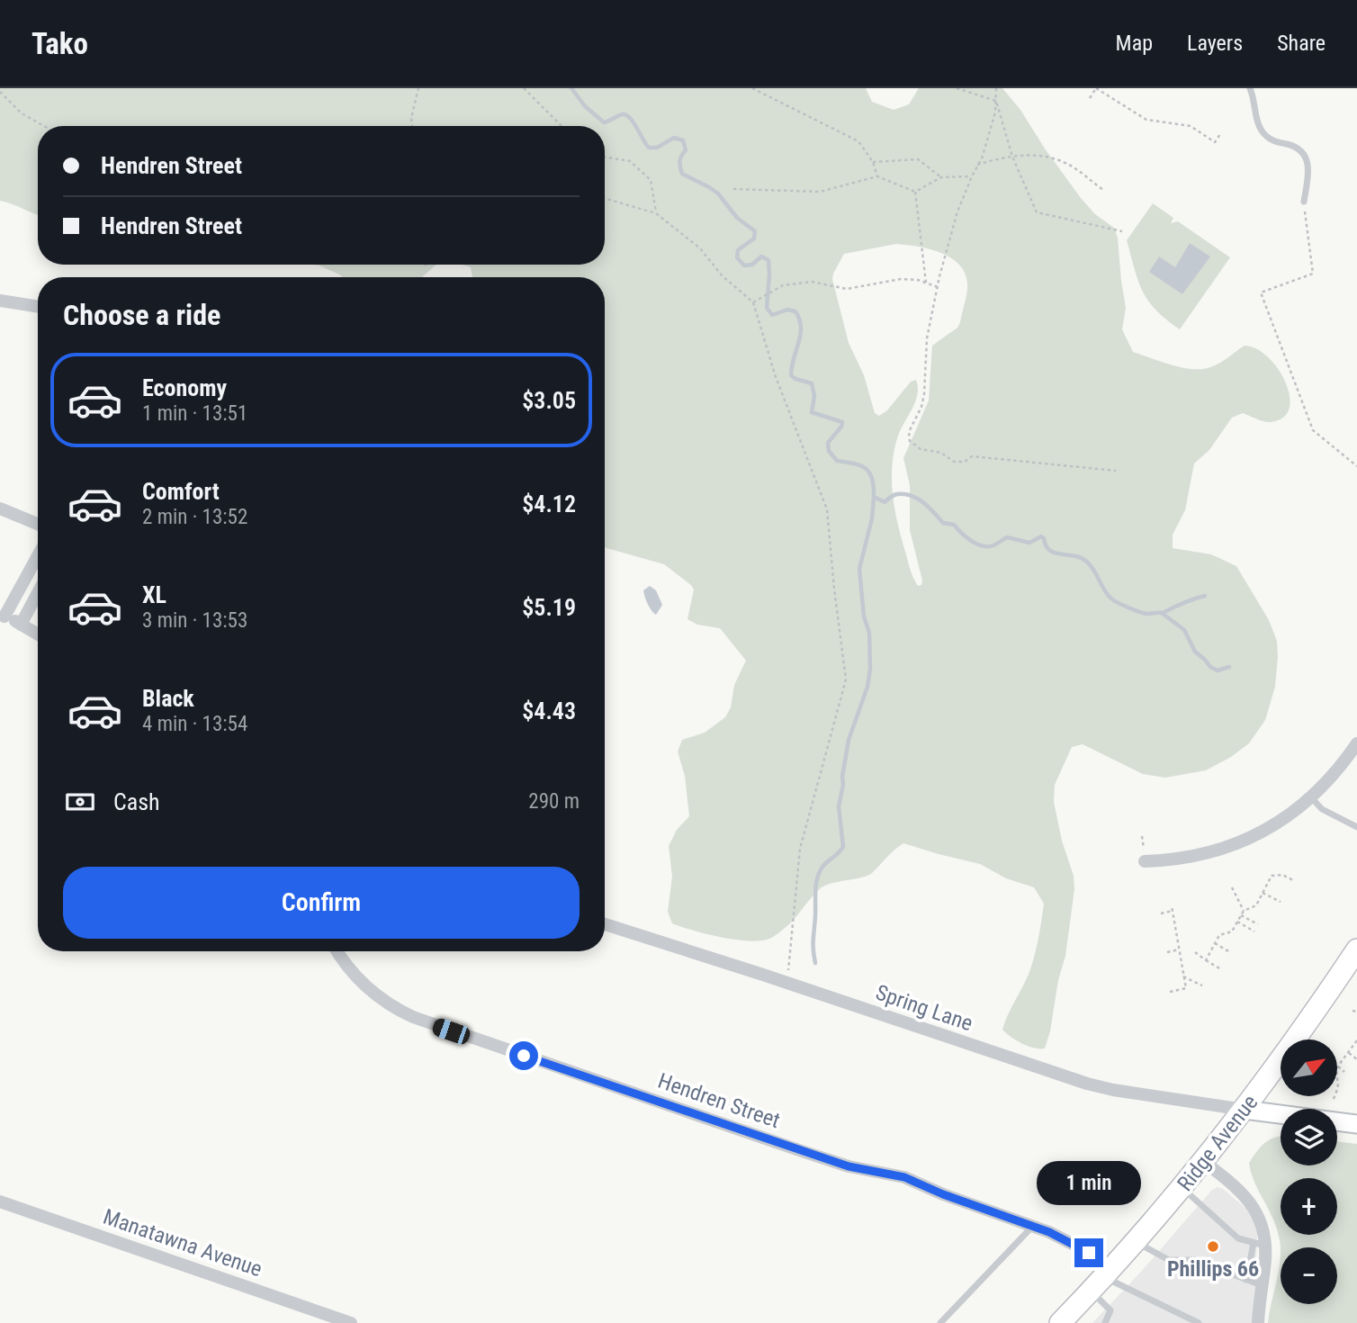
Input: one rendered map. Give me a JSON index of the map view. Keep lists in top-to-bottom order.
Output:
{
  "streets": {
    "main road": ["Ridge Avenue"],
    "street": ["Spring Lane", "Hendren Street", "Manatawna Avenue"]
  },
  "crossings": [
    ["Spring Lane", "Ridge Avenue"],
    ["Hendren Street", "Ridge Avenue"]
  ],
  "places": ["Phillips 66"],
  "north": "top right",
  "page": {
    "header": "Tako",
    "nav": ["Map", "Layers", "Share"],
    "banner": ["Hendren Street", "Hendren Street"],
    "heading": "Choose a ride",
    "list": [
      {
        "name": "Economy",
        "note": "1 min · 13:51",
        "value": "$3.05"
      },
      {
        "name": "Comfort",
        "note": "2 min · 13:52",
        "value": "$4.12"
      },
      {
        "name": "XL",
        "note": "3 min · 13:53",
        "value": "$5.19"
      },
      {
        "name": "Black",
        "note": "4 min · 13:54",
        "value": "$4.43"
      }
    ],
    "pay": ["Cash", "290 m"],
    "buttons": "Confirm",
    "map_buttons": ["+", "−"],
    "bubble": "1 min"
  }
}
